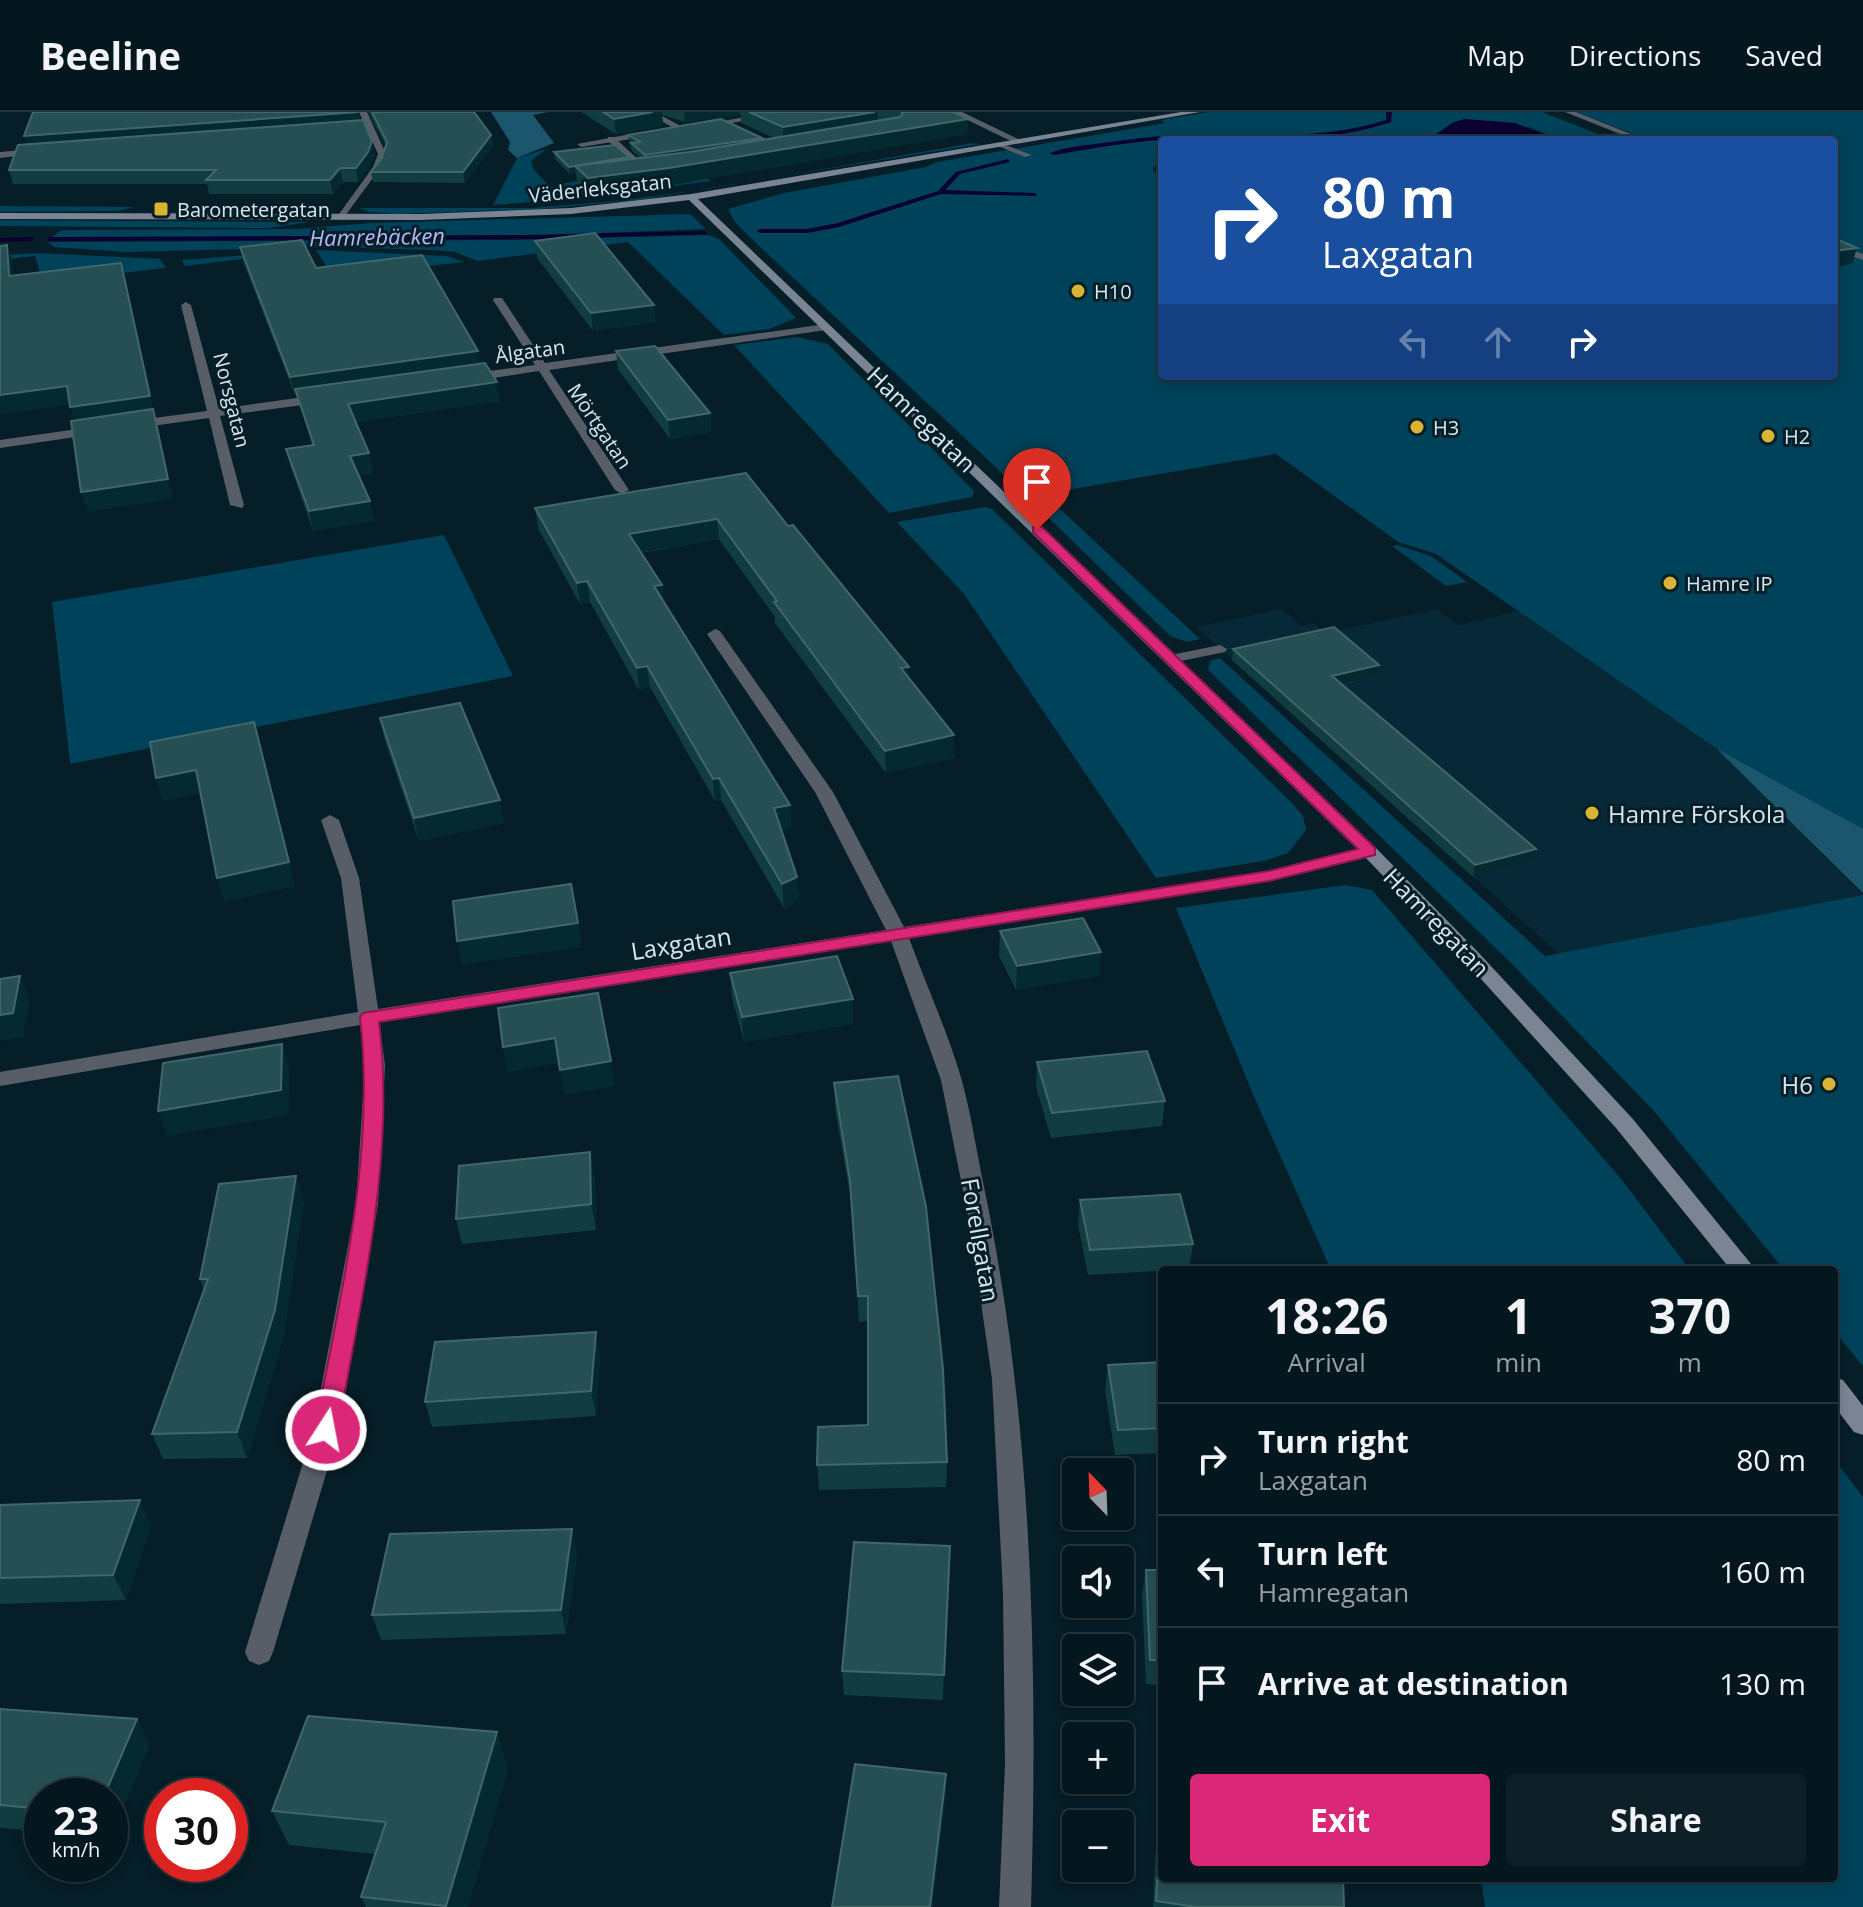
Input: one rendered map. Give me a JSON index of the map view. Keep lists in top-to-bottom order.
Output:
{
  "streets": {
    "street": [
      "Väderleksgatan",
      "Ålgatan",
      "Norsgatan",
      "Hamregatan",
      "Mörtgatan",
      "Laxgatan",
      "Forellgatan"
    ]
  },
  "crossings": [
    ["Väderleksgatan", "Hamregatan"],
    ["Ålgatan", "Hamregatan"],
    ["Ålgatan", "Mörtgatan"],
    ["Hamregatan", "Laxgatan"],
    ["Laxgatan", "Forellgatan"]
  ],
  "water": ["Hamrebäcken"],
  "places": {
    "transit": ["Barometergatan"],
    "other": [
      "H10",
      "H3",
      "H2",
      "Hamre IP",
      "Hamre Förskola",
      "H6"
    ]
  },
  "north": "top left",
  "page": {
    "header": "Beeline",
    "nav": ["Map", "Directions", "Saved"],
    "turn": ["80 m", "Laxgatan"],
    "eta": [
      "18:26",
      "Arrival",
      "1",
      "min",
      "370",
      "m"
    ],
    "list": [
      {
        "name": "Turn right",
        "note": "Laxgatan",
        "value": "80 m"
      },
      {
        "name": "Turn left",
        "note": "Hamregatan",
        "value": "160 m"
      },
      {
        "name": "Arrive at destination",
        "value": "130 m"
      }
    ],
    "map_buttons": ["+", "−"],
    "buttons": ["Exit", "Share"],
    "speed": "23 km/h",
    "limit": "30"
  }
}
